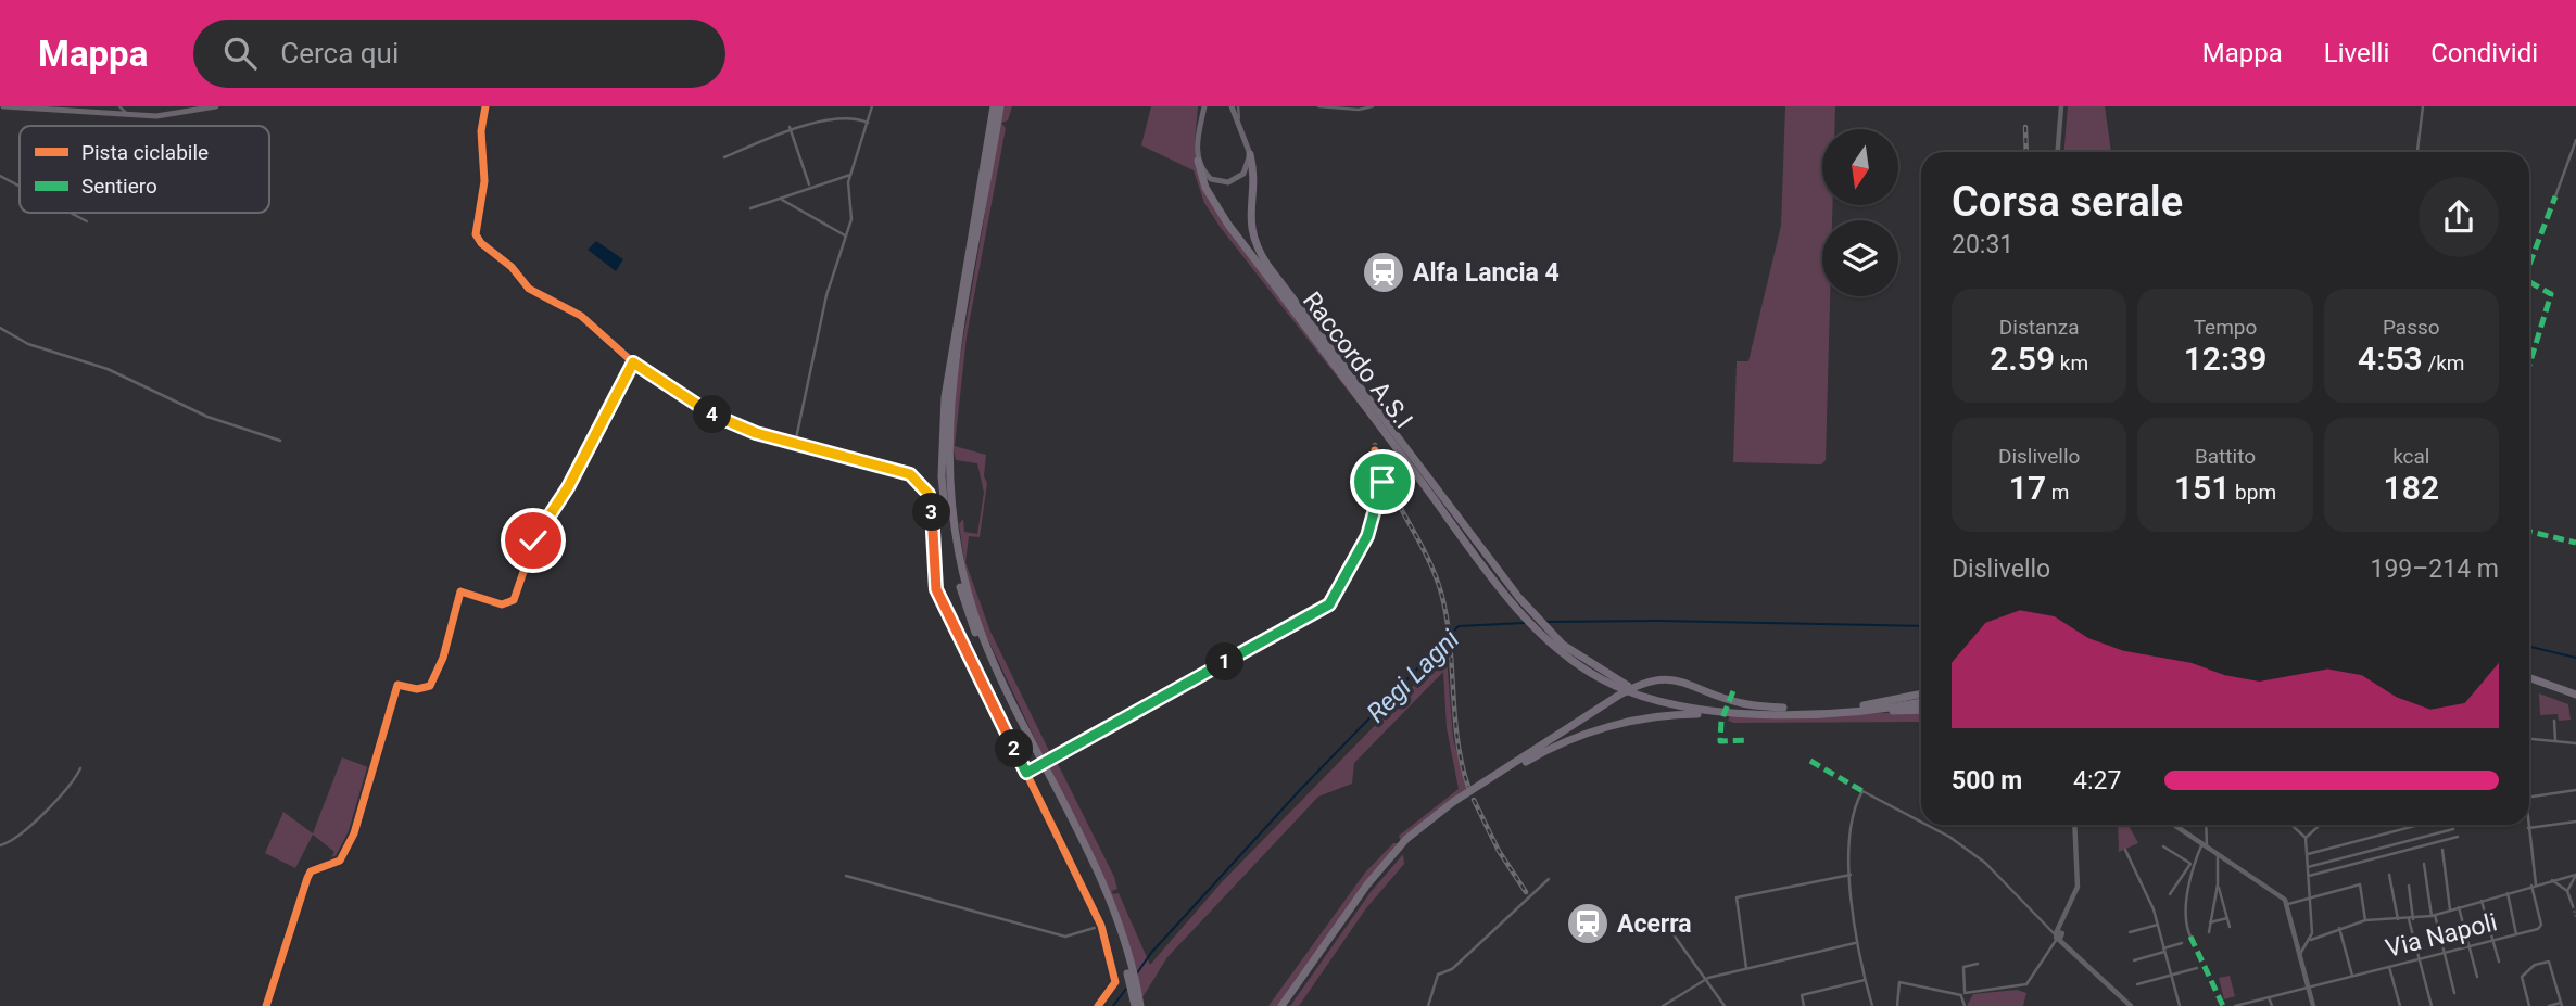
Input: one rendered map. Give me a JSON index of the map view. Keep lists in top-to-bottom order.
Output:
{
  "streets": {
    "highway": ["Raccordo A.S.I"],
    "street": ["Via Napoli"]
  },
  "water": ["Regi Lagni"],
  "places": {
    "station": ["Alfa Lancia 4", "Acerra"]
  },
  "legend": ["Pista ciclabile", "Sentiero"],
  "north": "bottom",
  "page": {
    "header": "Mappa",
    "search": "Cerca qui",
    "nav": ["Mappa", "Livelli", "Condividi"],
    "heading": ["Corsa serale", "20:31"],
    "stats": [
      ["Distanza", "2.59 km"],
      ["Tempo", "12:39"],
      ["Passo", "4:53 /km"],
      ["Dislivello", "17 m"],
      ["Battito", "151 bpm"],
      ["kcal", "182"]
    ],
    "pins": [
      "4",
      "3",
      "1",
      "2"
    ],
    "chart": ["Dislivello", "199–214 m"],
    "list": [
      {
        "name": "500 m",
        "note": "4:27"
      }
    ]
  }
}
